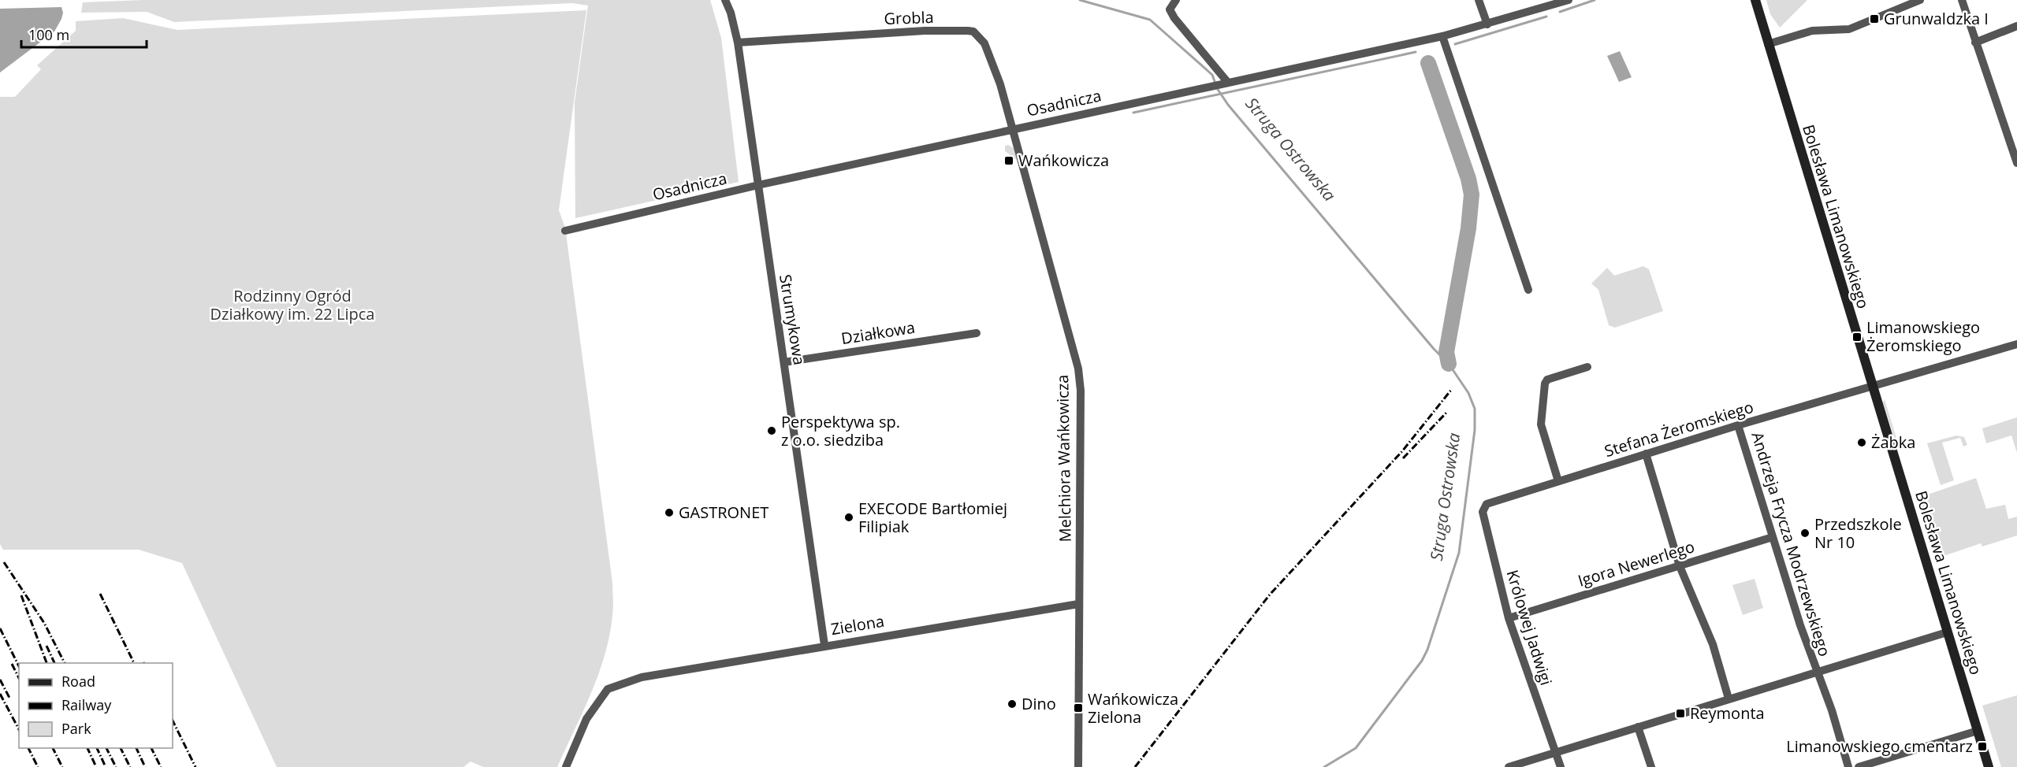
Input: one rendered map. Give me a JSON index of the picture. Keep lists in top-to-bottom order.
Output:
{
  "streets": {
    "street": [
      "Grobla",
      "Osadnicza",
      "Bolesława Limanowskiego",
      "Strumykowa",
      "Działkowa",
      "Stefana Żeromskiego",
      "Melchiora Wańkowicza",
      "Andrzeja Frycza Modrzewskiego",
      "Igora Newerlego",
      "Zielona",
      "Królowej Jadwigi"
    ]
  },
  "crossings": [
    ["Grobla", "Osadnicza"],
    ["Grobla", "Strumykowa"],
    ["Grobla", "Melchiora Wańkowicza"],
    ["Osadnicza", "Strumykowa"],
    ["Osadnicza", "Melchiora Wańkowicza"],
    ["Bolesława Limanowskiego", "Stefana Żeromskiego"],
    ["Strumykowa", "Działkowa"],
    ["Strumykowa", "Zielona"],
    ["Stefana Żeromskiego", "Andrzeja Frycza Modrzewskiego"],
    ["Stefana Żeromskiego", "Królowej Jadwigi"],
    ["Melchiora Wańkowicza", "Zielona"],
    ["Andrzeja Frycza Modrzewskiego", "Igora Newerlego"],
    ["Igora Newerlego", "Królowej Jadwigi"]
  ],
  "water": ["Struga Ostrowska"],
  "parks": ["Rodzinny Ogród Działkowy im. 22 Lipca"],
  "places": {
    "transit": [
      "Grunwaldzka I",
      "Wańkowicza",
      "Limanowskiego Żeromskiego",
      "Wańkowicza Zielona",
      "Reymonta",
      "Limanowskiego cmentarz"
    ],
    "other": [
      "Perspektywa sp. z o.o. siedziba",
      "Żabka",
      "GASTRONET",
      "EXECODE Bartłomiej Filipiak",
      "Przedszkole Nr 10",
      "Dino"
    ]
  },
  "legend": ["Road", "Railway", "Park"],
  "scale_bar": "100 m"
}
